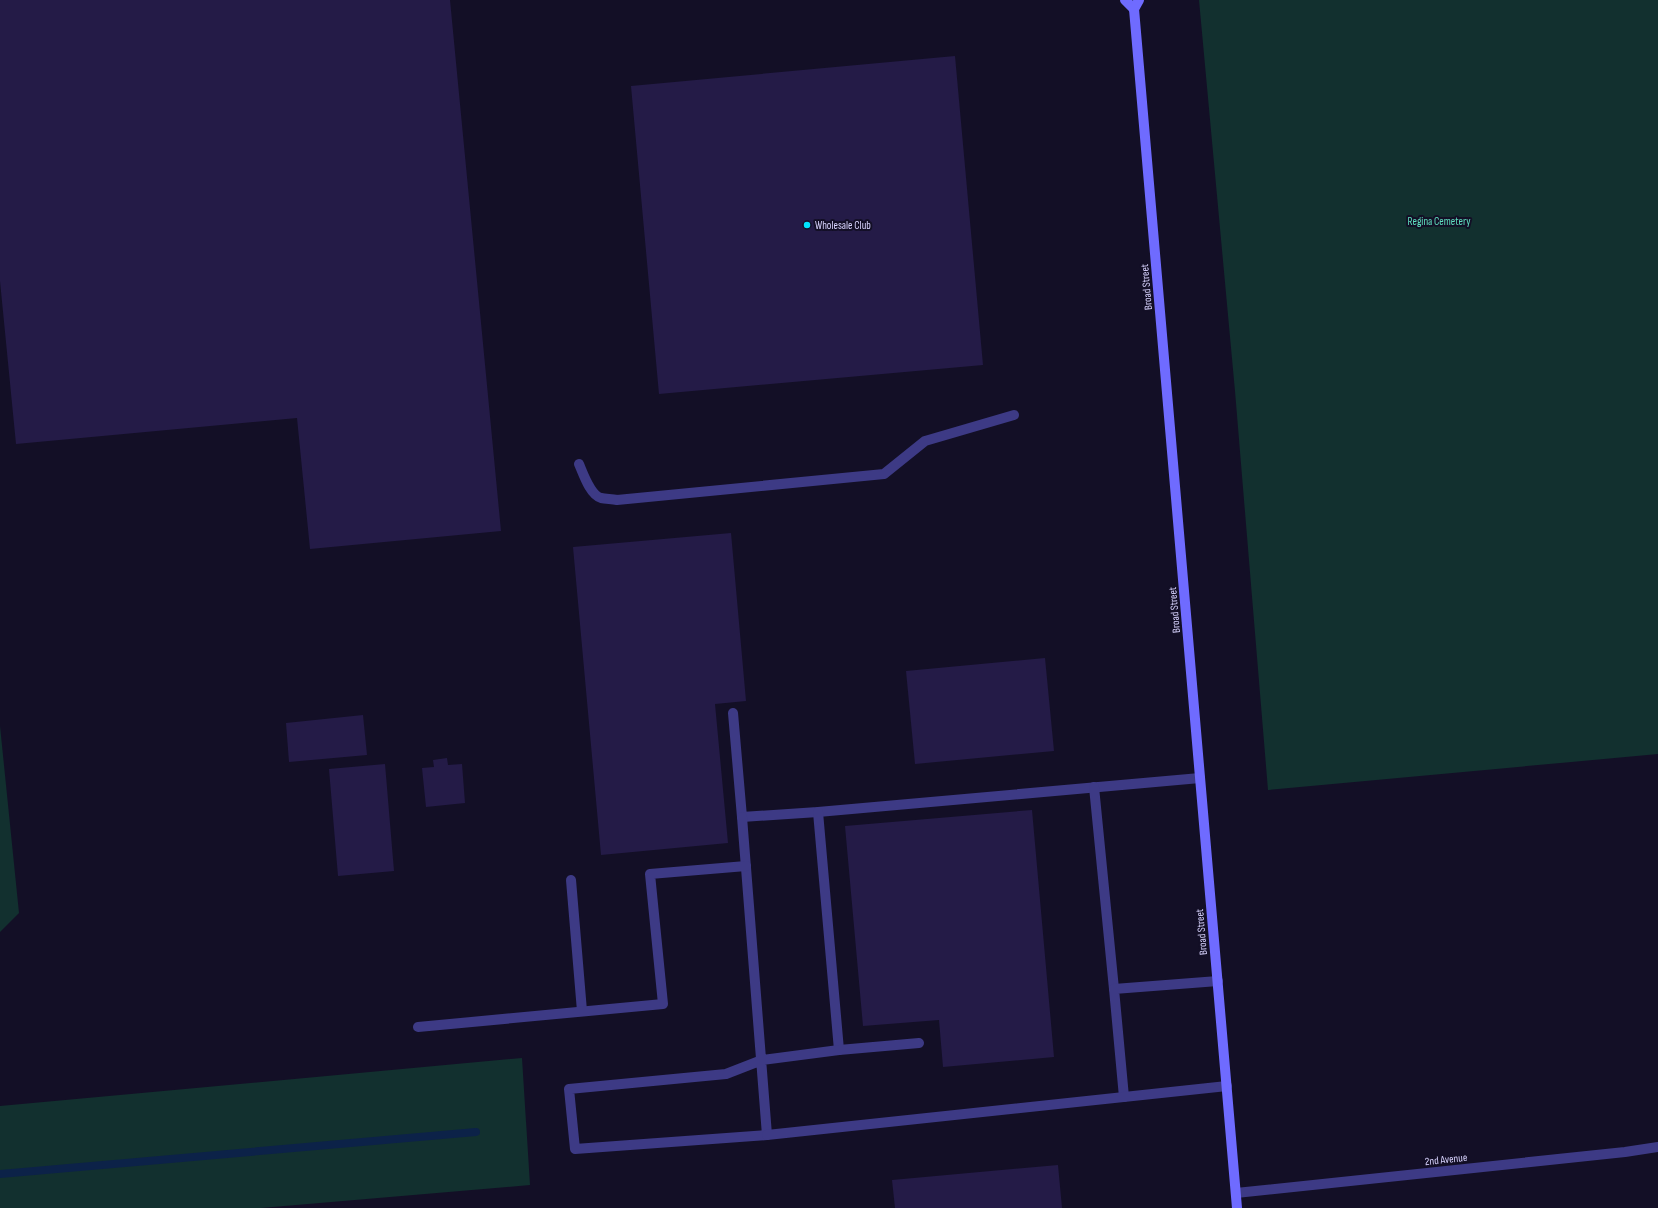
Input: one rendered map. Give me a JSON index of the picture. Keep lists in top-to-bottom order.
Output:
{
  "streets": {
    "main road": ["Broad Street"],
    "street": ["2nd Avenue"]
  },
  "crossings": [
    ["Broad Street", "2nd Avenue"]
  ],
  "parks": ["Regina Cemetery"],
  "places": ["Wholesale Club"]
}
